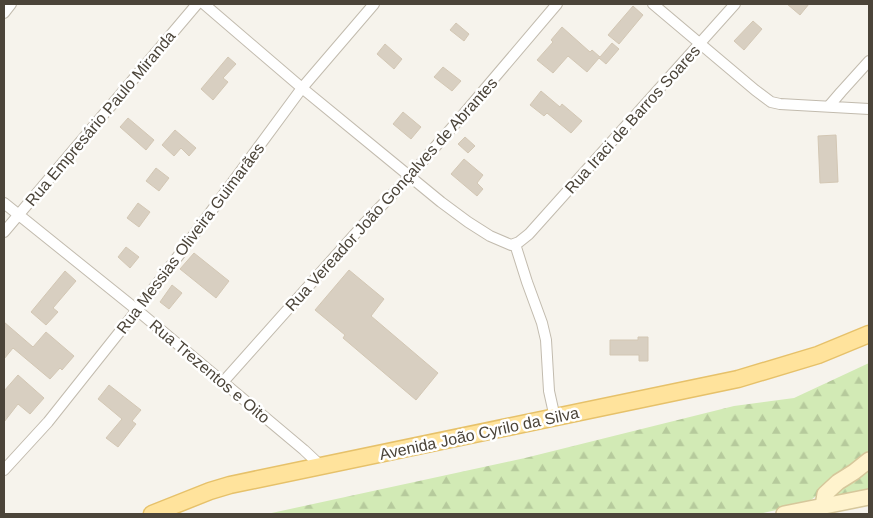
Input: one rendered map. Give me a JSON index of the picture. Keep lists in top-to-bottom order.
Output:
{
  "streets": {
    "main road": ["Avenida João Cyrilo da Silva"],
    "street": [
      "Rua Empresário Paulo Miranda",
      "Rua Iraci de Barros Soares",
      "Rua Vereador João Gonçalves de Abrantes",
      "Rua Messias Oliveira Guimarães",
      "Rua Trezentos e Oito"
    ]
  },
  "crossings": [
    ["Rua Empresário Paulo Miranda", "Rua Trezentos e Oito"],
    ["Rua Vereador João Gonçalves de Abrantes", "Rua Trezentos e Oito"],
    ["Rua Messias Oliveira Guimarães", "Rua Trezentos e Oito"],
    ["Rua Trezentos e Oito", "Avenida João Cyrilo da Silva"]
  ]
}
